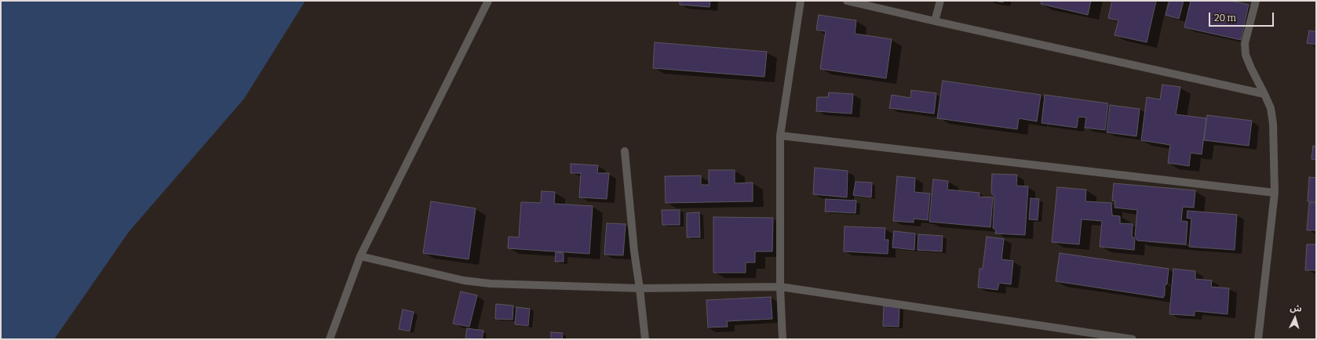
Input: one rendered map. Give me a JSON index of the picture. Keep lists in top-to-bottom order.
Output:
{
  "scale_bar": "20 m",
  "north": "top"
}
